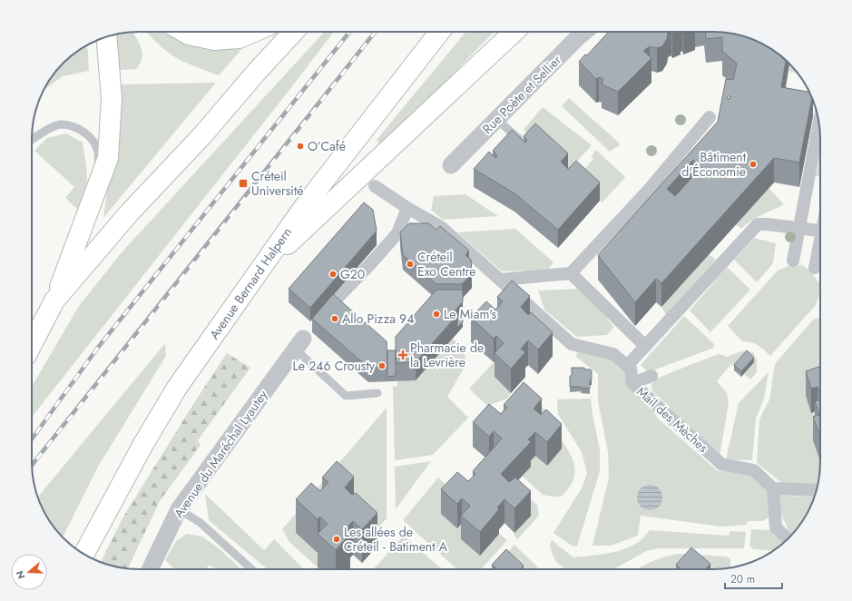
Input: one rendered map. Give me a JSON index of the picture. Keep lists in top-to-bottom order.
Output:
{
  "streets": {
    "highway": ["Avenue Bernard Halpern"],
    "street": ["Rue Poète et Sellier", "Mail des Mèches", "Avenue du Maréchal Lyautey"]
  },
  "places": {
    "other": [
      "O’Café",
      "Bâtiment d'Économie",
      "Créteil Exo Centre",
      "G20",
      "Le Miam's",
      "Allo Pizza 94",
      "Le 246 Crousty",
      "Les allées de Créteil - Batiment A"
    ],
    "transit": ["Créteil Université"],
    "health": ["Pharmacie de la Levrière"]
  },
  "scale_bar": "20 m",
  "north": "left"
}
